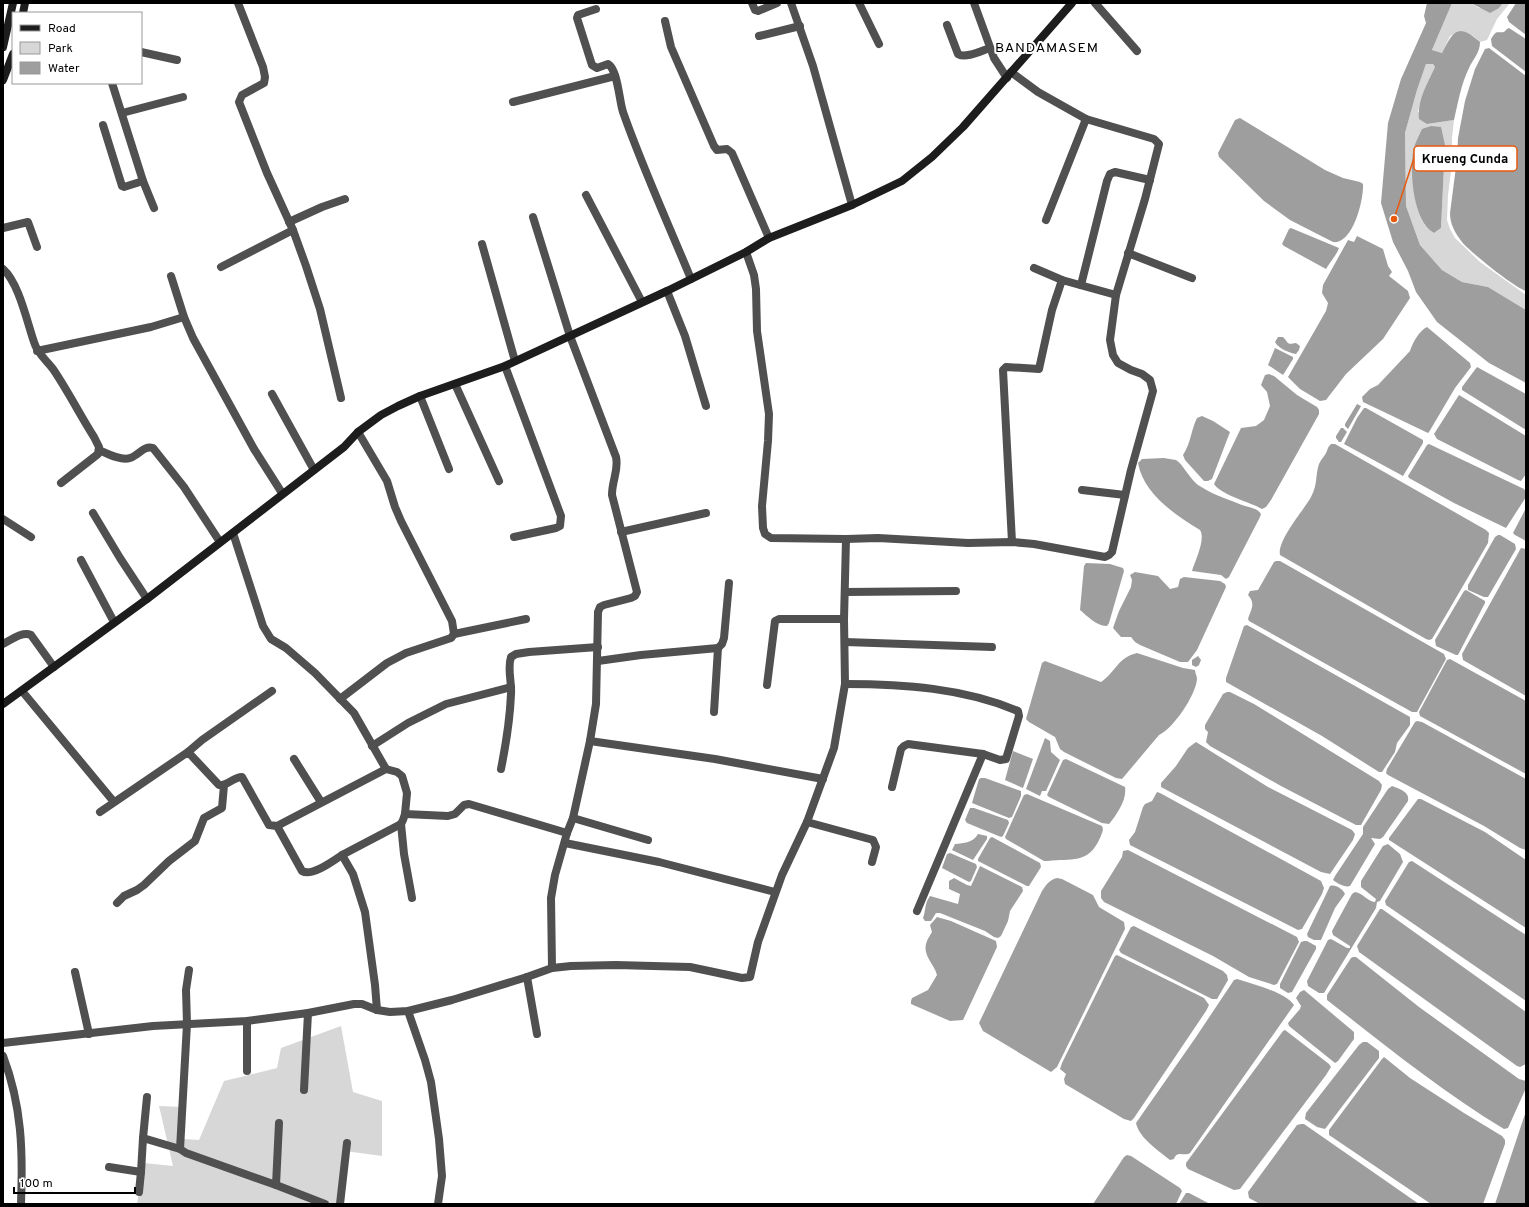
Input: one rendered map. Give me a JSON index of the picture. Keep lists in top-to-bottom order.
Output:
{
  "districts": ["BANDAMASEM"],
  "places": ["Krueng Cunda"],
  "legend": ["Road", "Park", "Water"],
  "scale_bar": "100 m"
}
